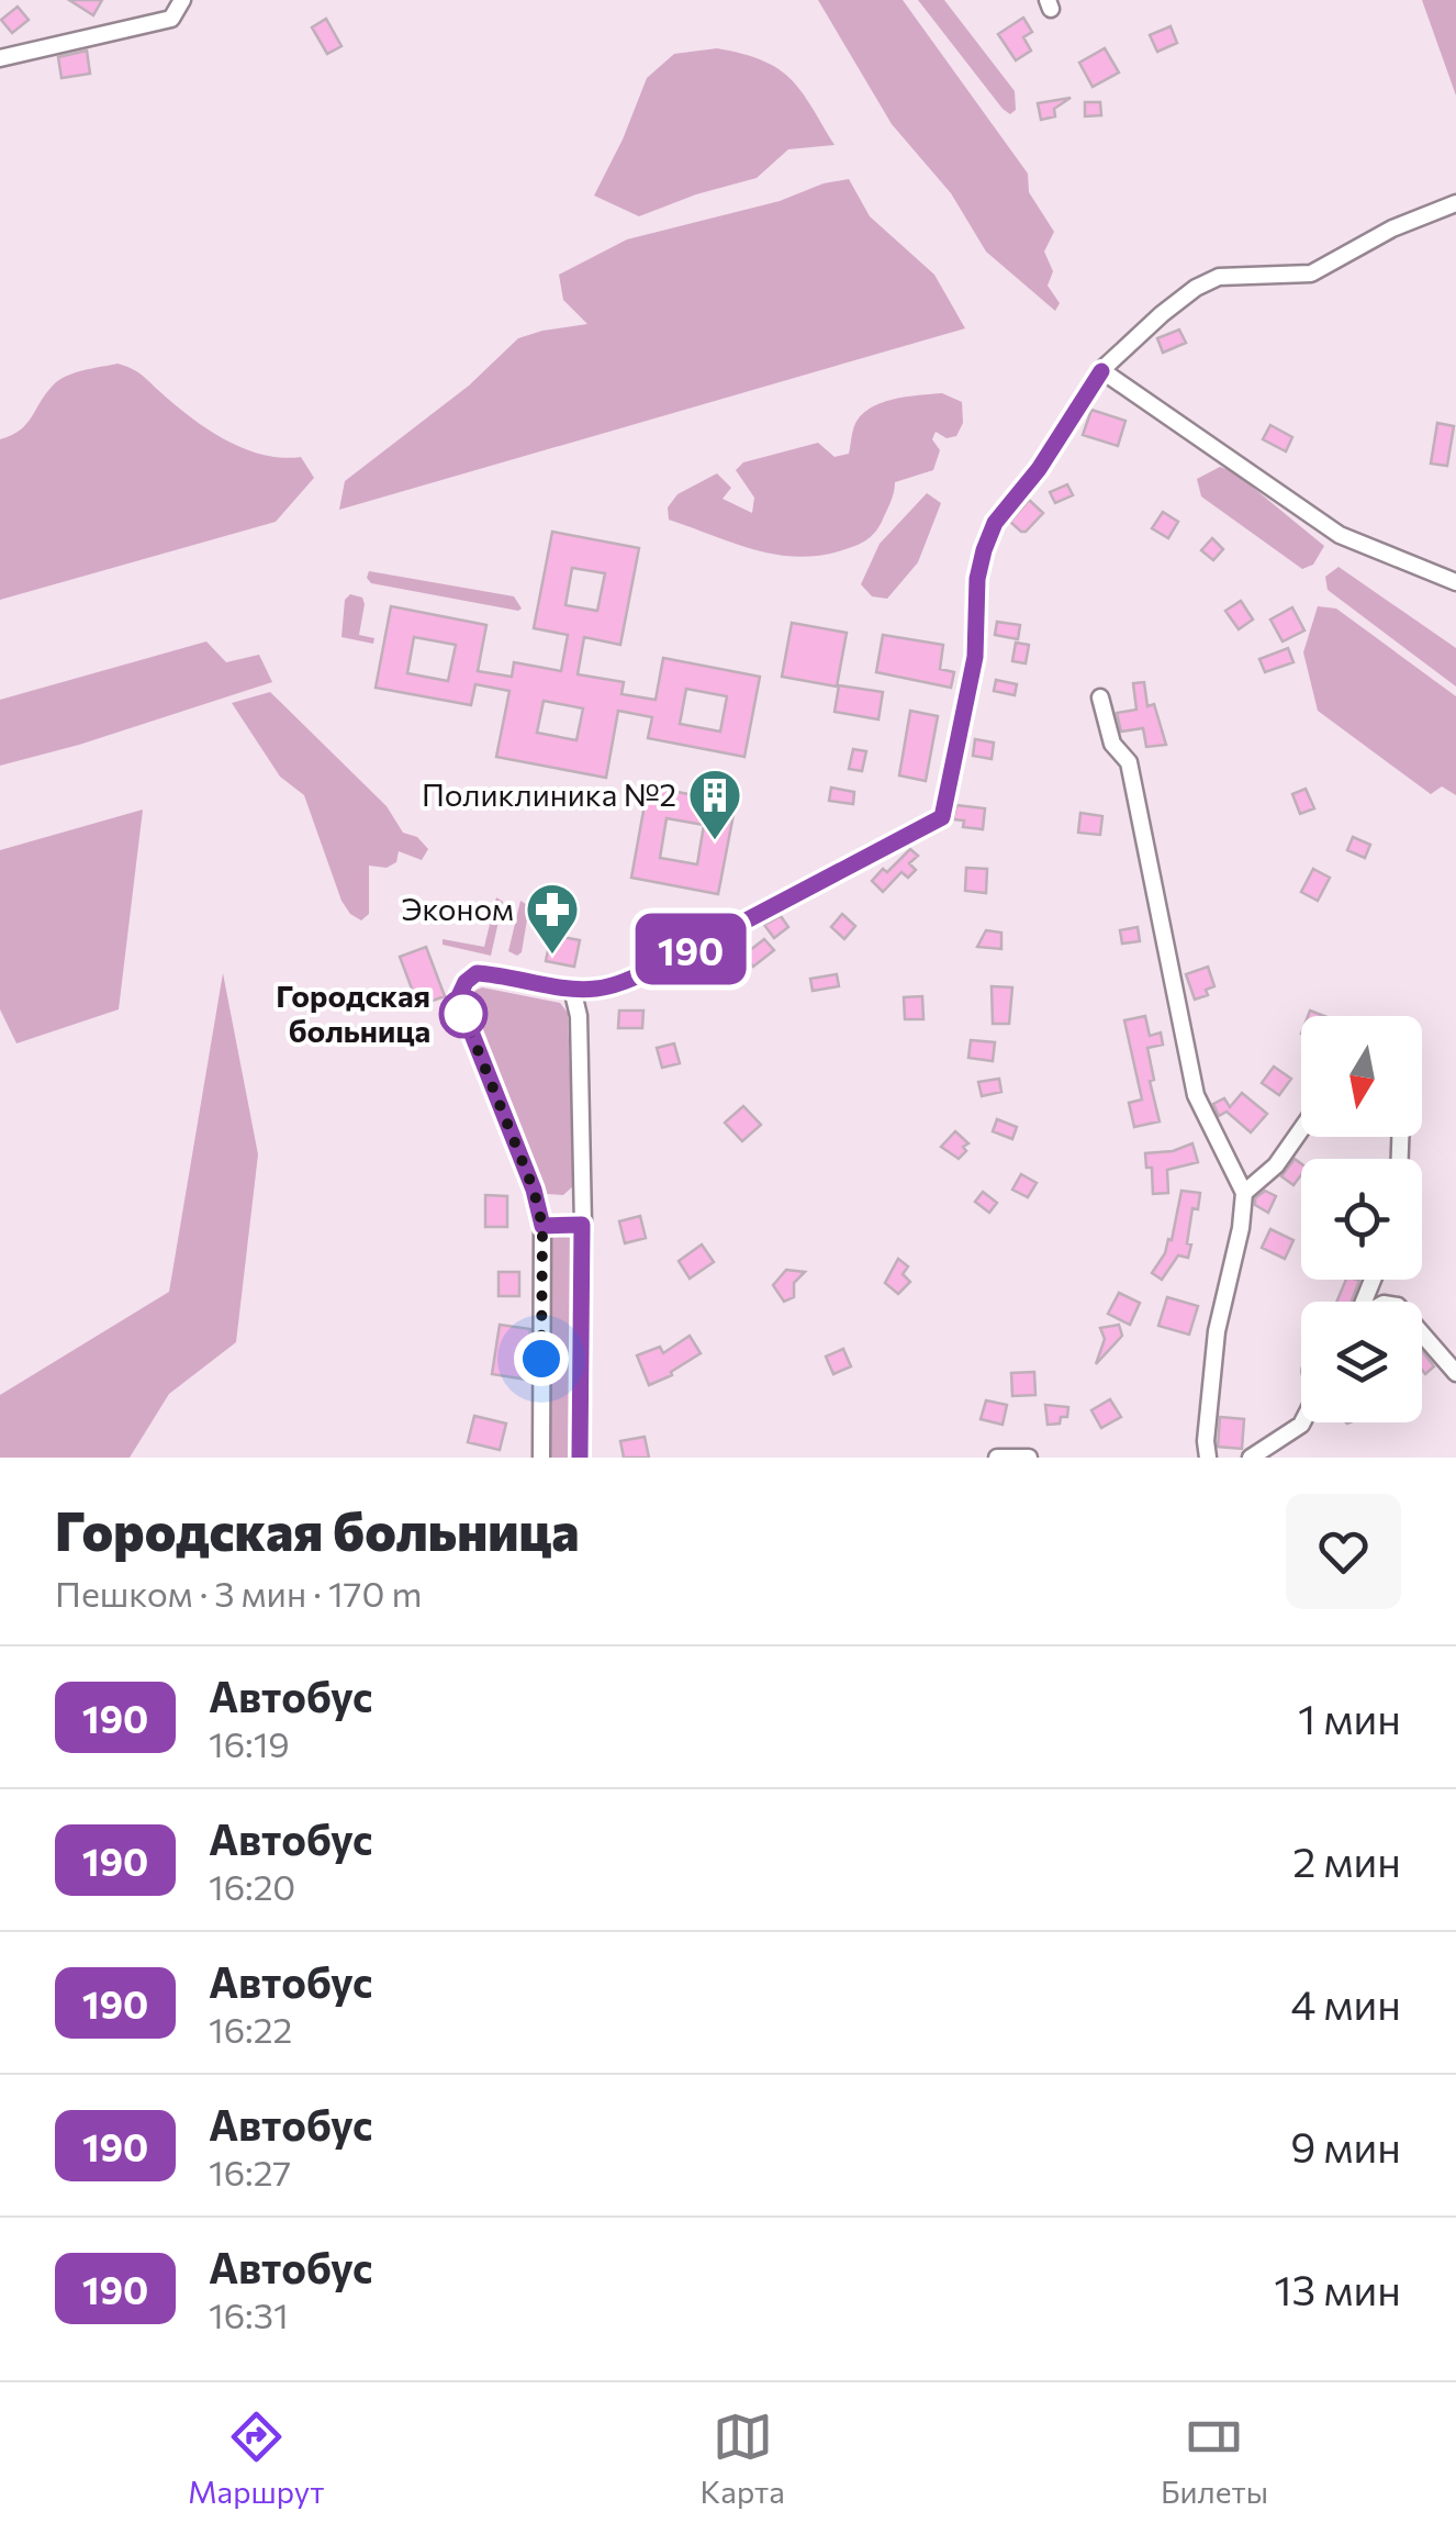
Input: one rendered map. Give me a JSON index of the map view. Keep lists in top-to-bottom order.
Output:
{
  "places": {
    "building": ["Поликлиника №2"],
    "pharmacy": ["Эконом"],
    "other": ["Городская больница"]
  },
  "lines": ["bus line 190"],
  "north": "bottom",
  "page": {
    "on_map": "190",
    "heading": ["Городская больница", "Пешком · 3 мин · 170 m"],
    "list": [
      {
        "mark": "190",
        "name": "Автобус",
        "note": "16:19",
        "value": "1 мин"
      },
      {
        "mark": "190",
        "name": "Автобус",
        "note": "16:20",
        "value": "2 мин"
      },
      {
        "mark": "190",
        "name": "Автобус",
        "note": "16:22",
        "value": "4 мин"
      },
      {
        "mark": "190",
        "name": "Автобус",
        "note": "16:27",
        "value": "9 мин"
      },
      {
        "mark": "190",
        "name": "Автобус",
        "note": "16:31",
        "value": "13 мин"
      }
    ],
    "tabs": ["Маршрут", "Карта", "Билеты"]
  }
}
